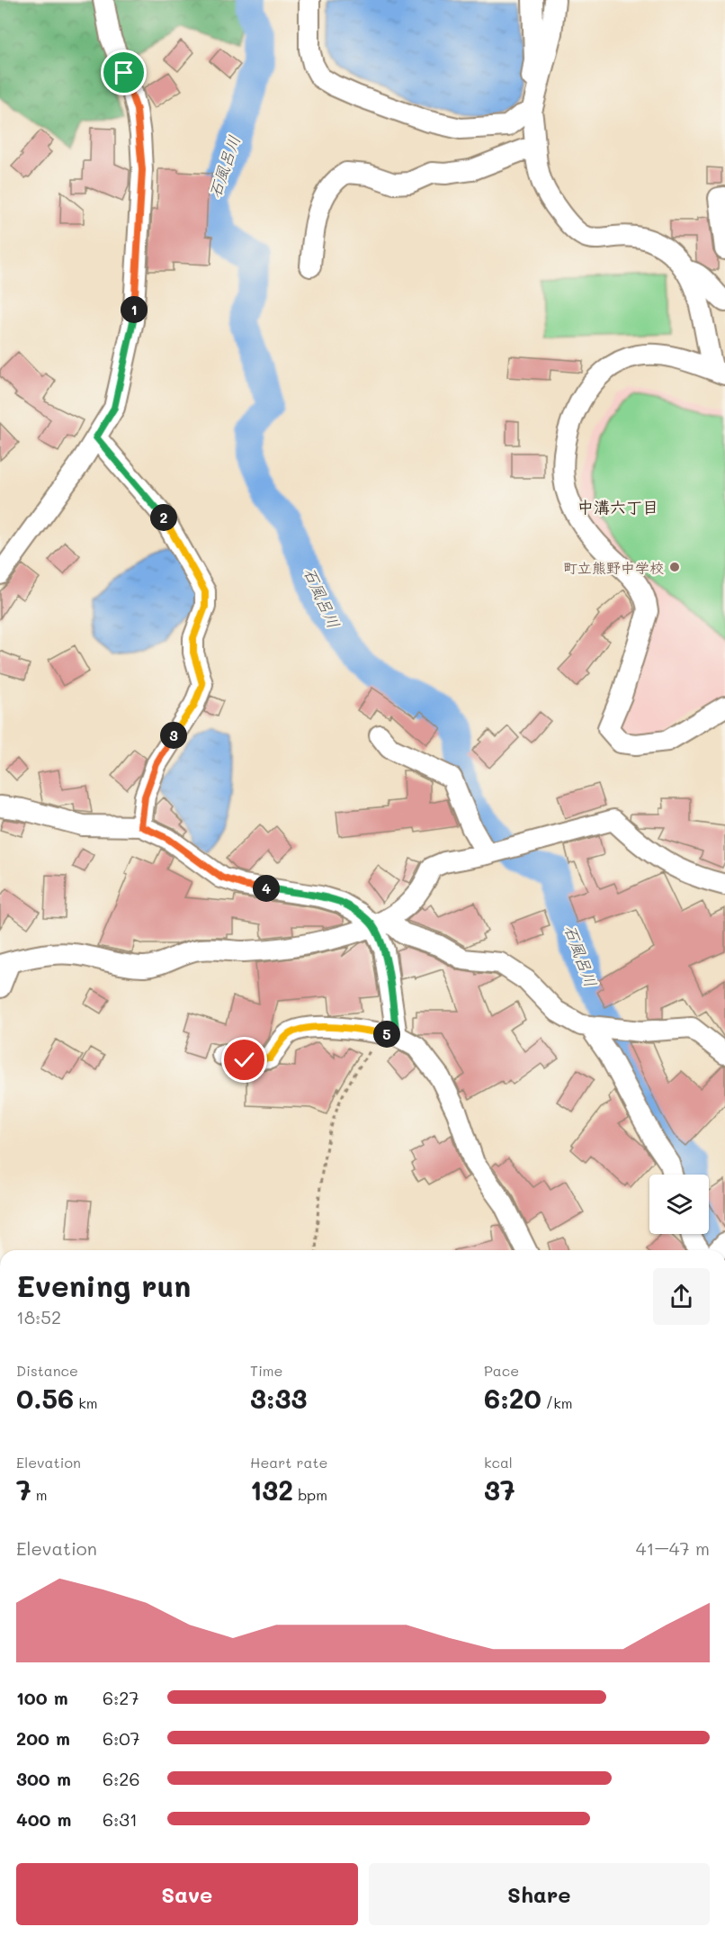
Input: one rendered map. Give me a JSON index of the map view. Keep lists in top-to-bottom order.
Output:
{
  "districts": ["中溝六丁目"],
  "water": ["石風呂川"],
  "places": ["町立熊野中学校"],
  "page": {
    "pins": [
      "1",
      "2",
      "3",
      "4",
      "5"
    ],
    "heading": ["Evening run", "18:52"],
    "stats": [
      ["Distance", "0.56 km"],
      ["Time", "3:33"],
      ["Pace", "6:20 /km"],
      ["Elevation", "7 m"],
      ["Heart rate", "132 bpm"],
      ["kcal", "37"]
    ],
    "chart": ["Elevation", "41–47 m"],
    "list": [
      {
        "name": "100 m",
        "note": "6:27"
      },
      {
        "name": "200 m",
        "note": "6:07"
      },
      {
        "name": "300 m",
        "note": "6:26"
      },
      {
        "name": "400 m",
        "note": "6:31"
      }
    ],
    "buttons": ["Save", "Share"]
  }
}
